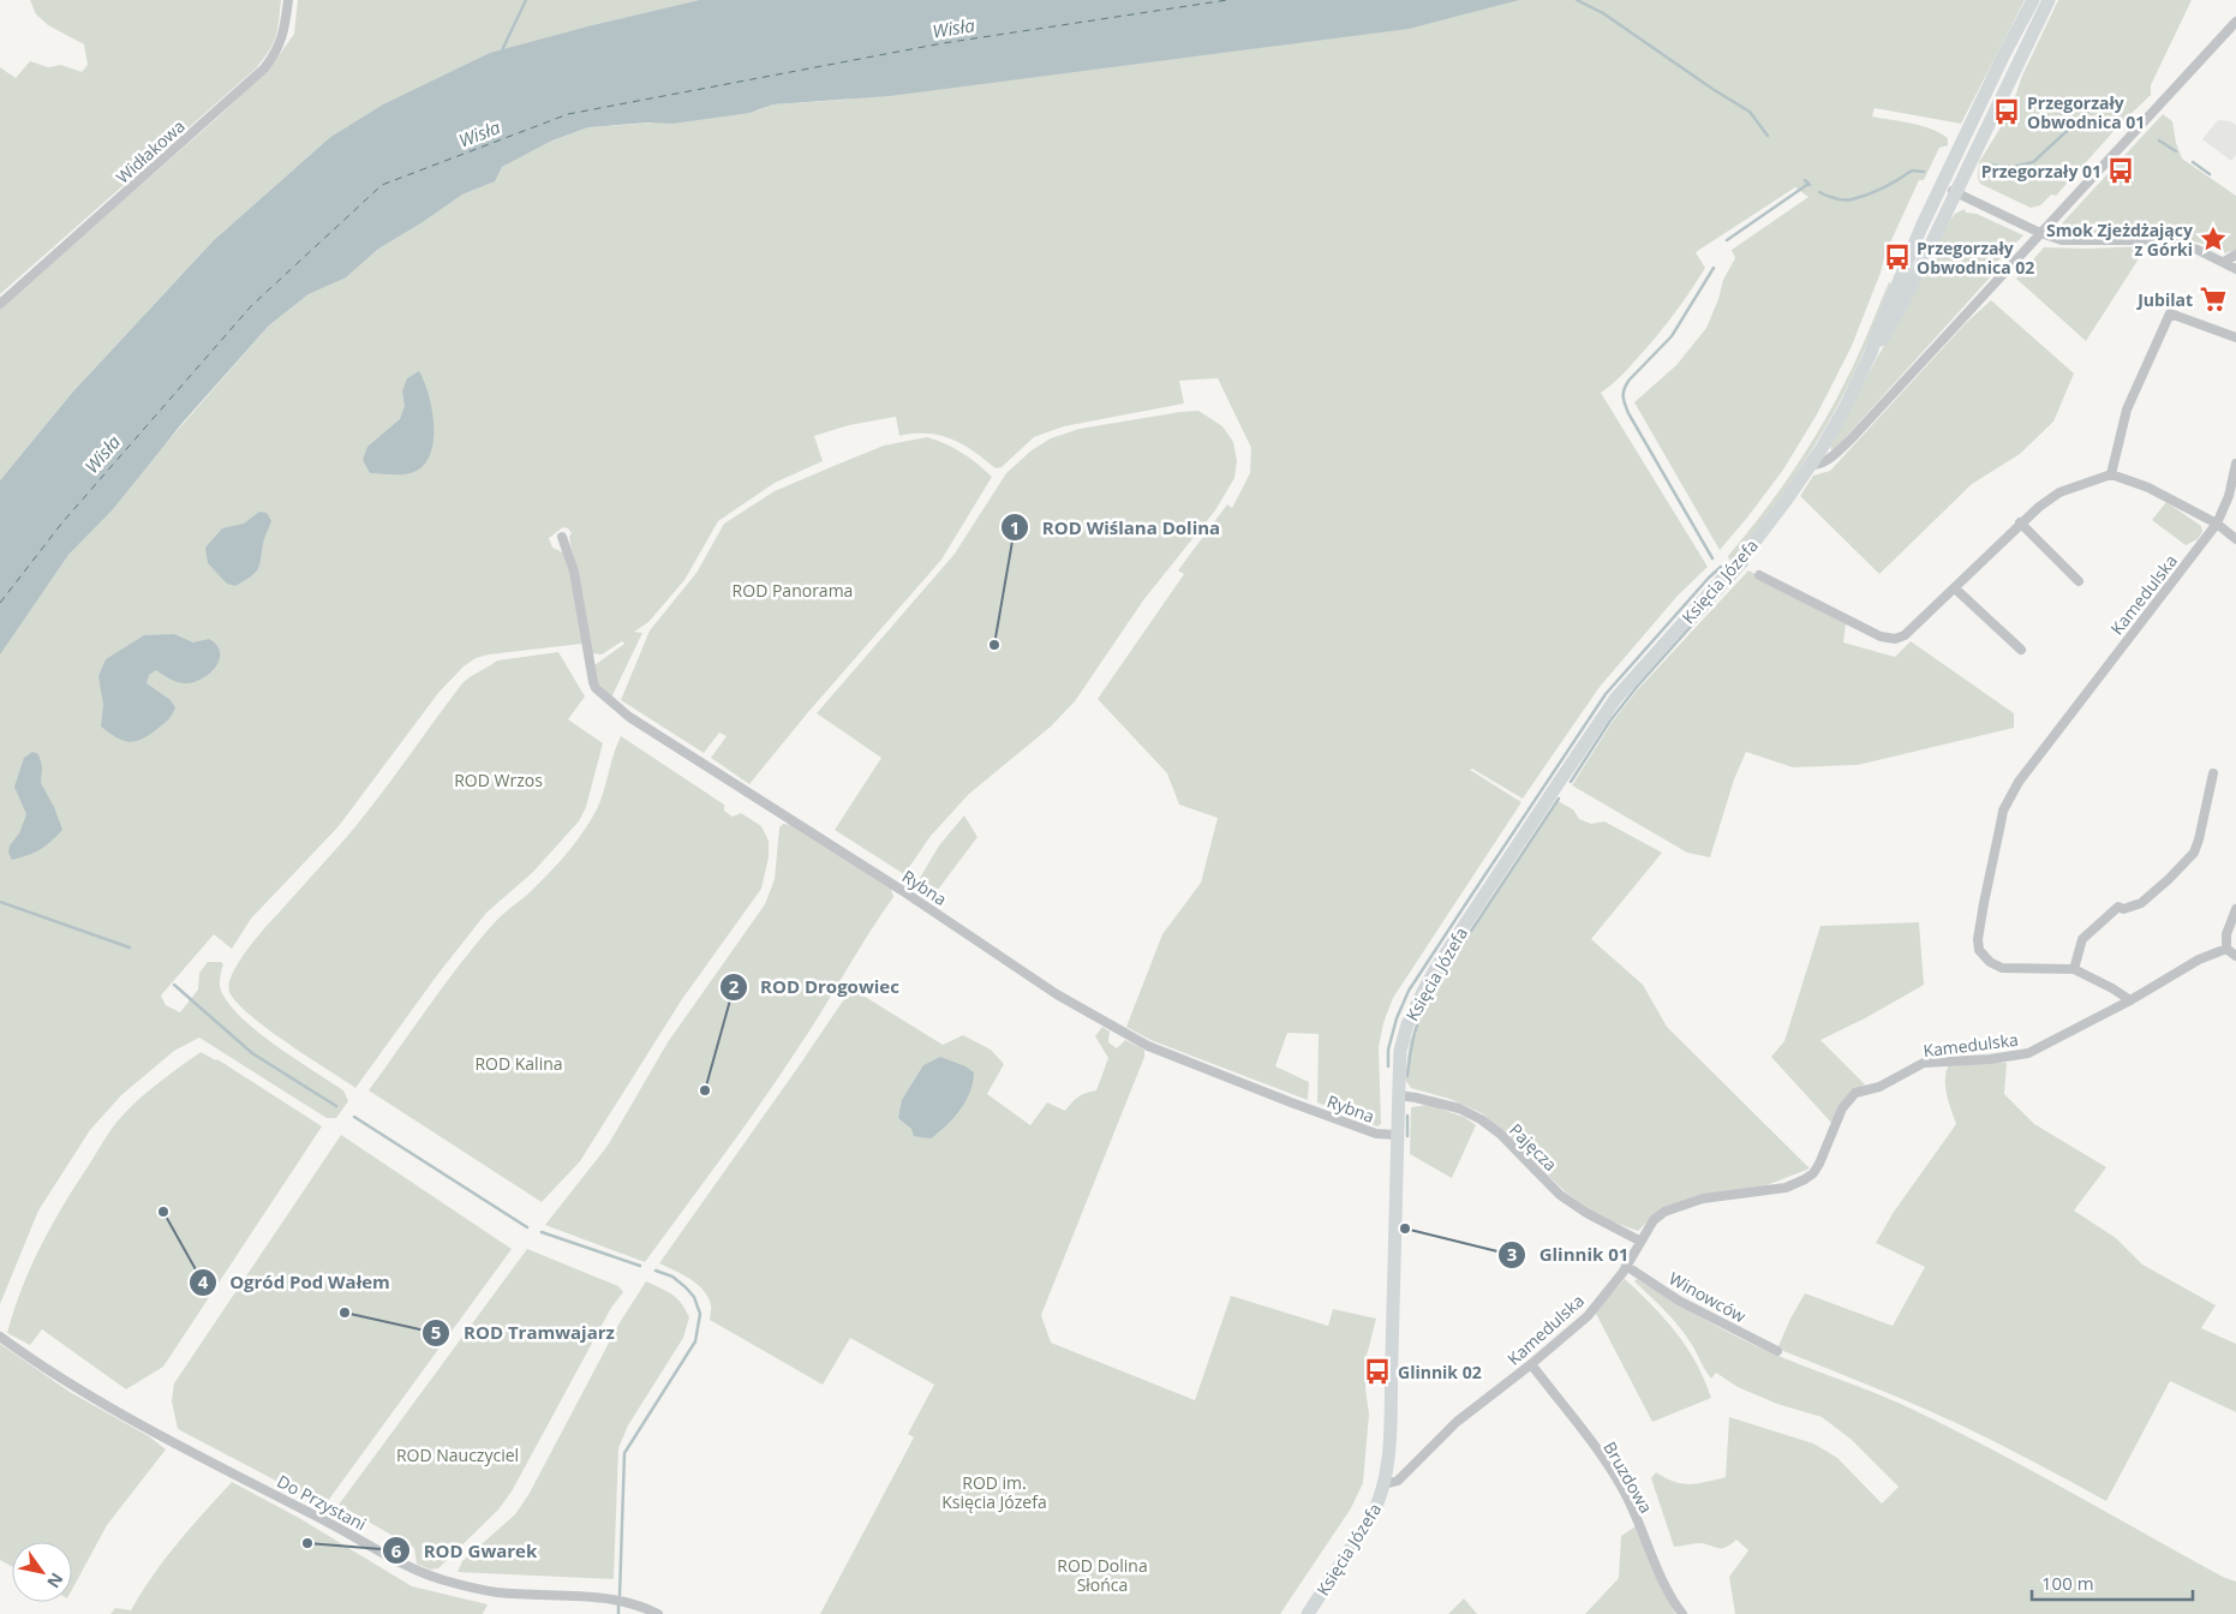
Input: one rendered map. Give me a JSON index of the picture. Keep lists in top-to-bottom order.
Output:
{
  "streets": {
    "main road": ["Księcia Józefa"],
    "street": [
      "Widłakowa",
      "Kamedulska",
      "Rybna",
      "Pajęcza",
      "Winowców",
      "Bruzdowa",
      "Do Przystani"
    ]
  },
  "crossings": [
    ["Księcia Józefa", "Kamedulska"],
    ["Księcia Józefa", "Rybna"],
    ["Księcia Józefa", "Pajęcza"],
    ["Kamedulska", "Pajęcza"],
    ["Kamedulska", "Winowców"],
    ["Kamedulska", "Bruzdowa"]
  ],
  "water": ["Wisła"],
  "parks": [
    "ROD Panorama",
    "ROD Wrzos",
    "ROD Kalina",
    "ROD Nauczyciel",
    "ROD im. Księcia Józefa",
    "ROD Dolina Słońca"
  ],
  "places": {
    "bus stop": [
      "Przegorzały Obwodnica 01",
      "Przegorzały 01",
      "Przegorzały Obwodnica 02",
      "Glinnik 02"
    ],
    "place": ["Smok Zjeżdżający z Górki"],
    "supermarket": ["Jubilat"],
    "other": [
      "ROD Wiślana Dolina",
      "ROD Drogowiec",
      "Ogród Pod Wałem",
      "Glinnik 01",
      "ROD Tramwajarz",
      "ROD Gwarek"
    ]
  },
  "scale_bar": "100 m",
  "north": "bottom right"
}
